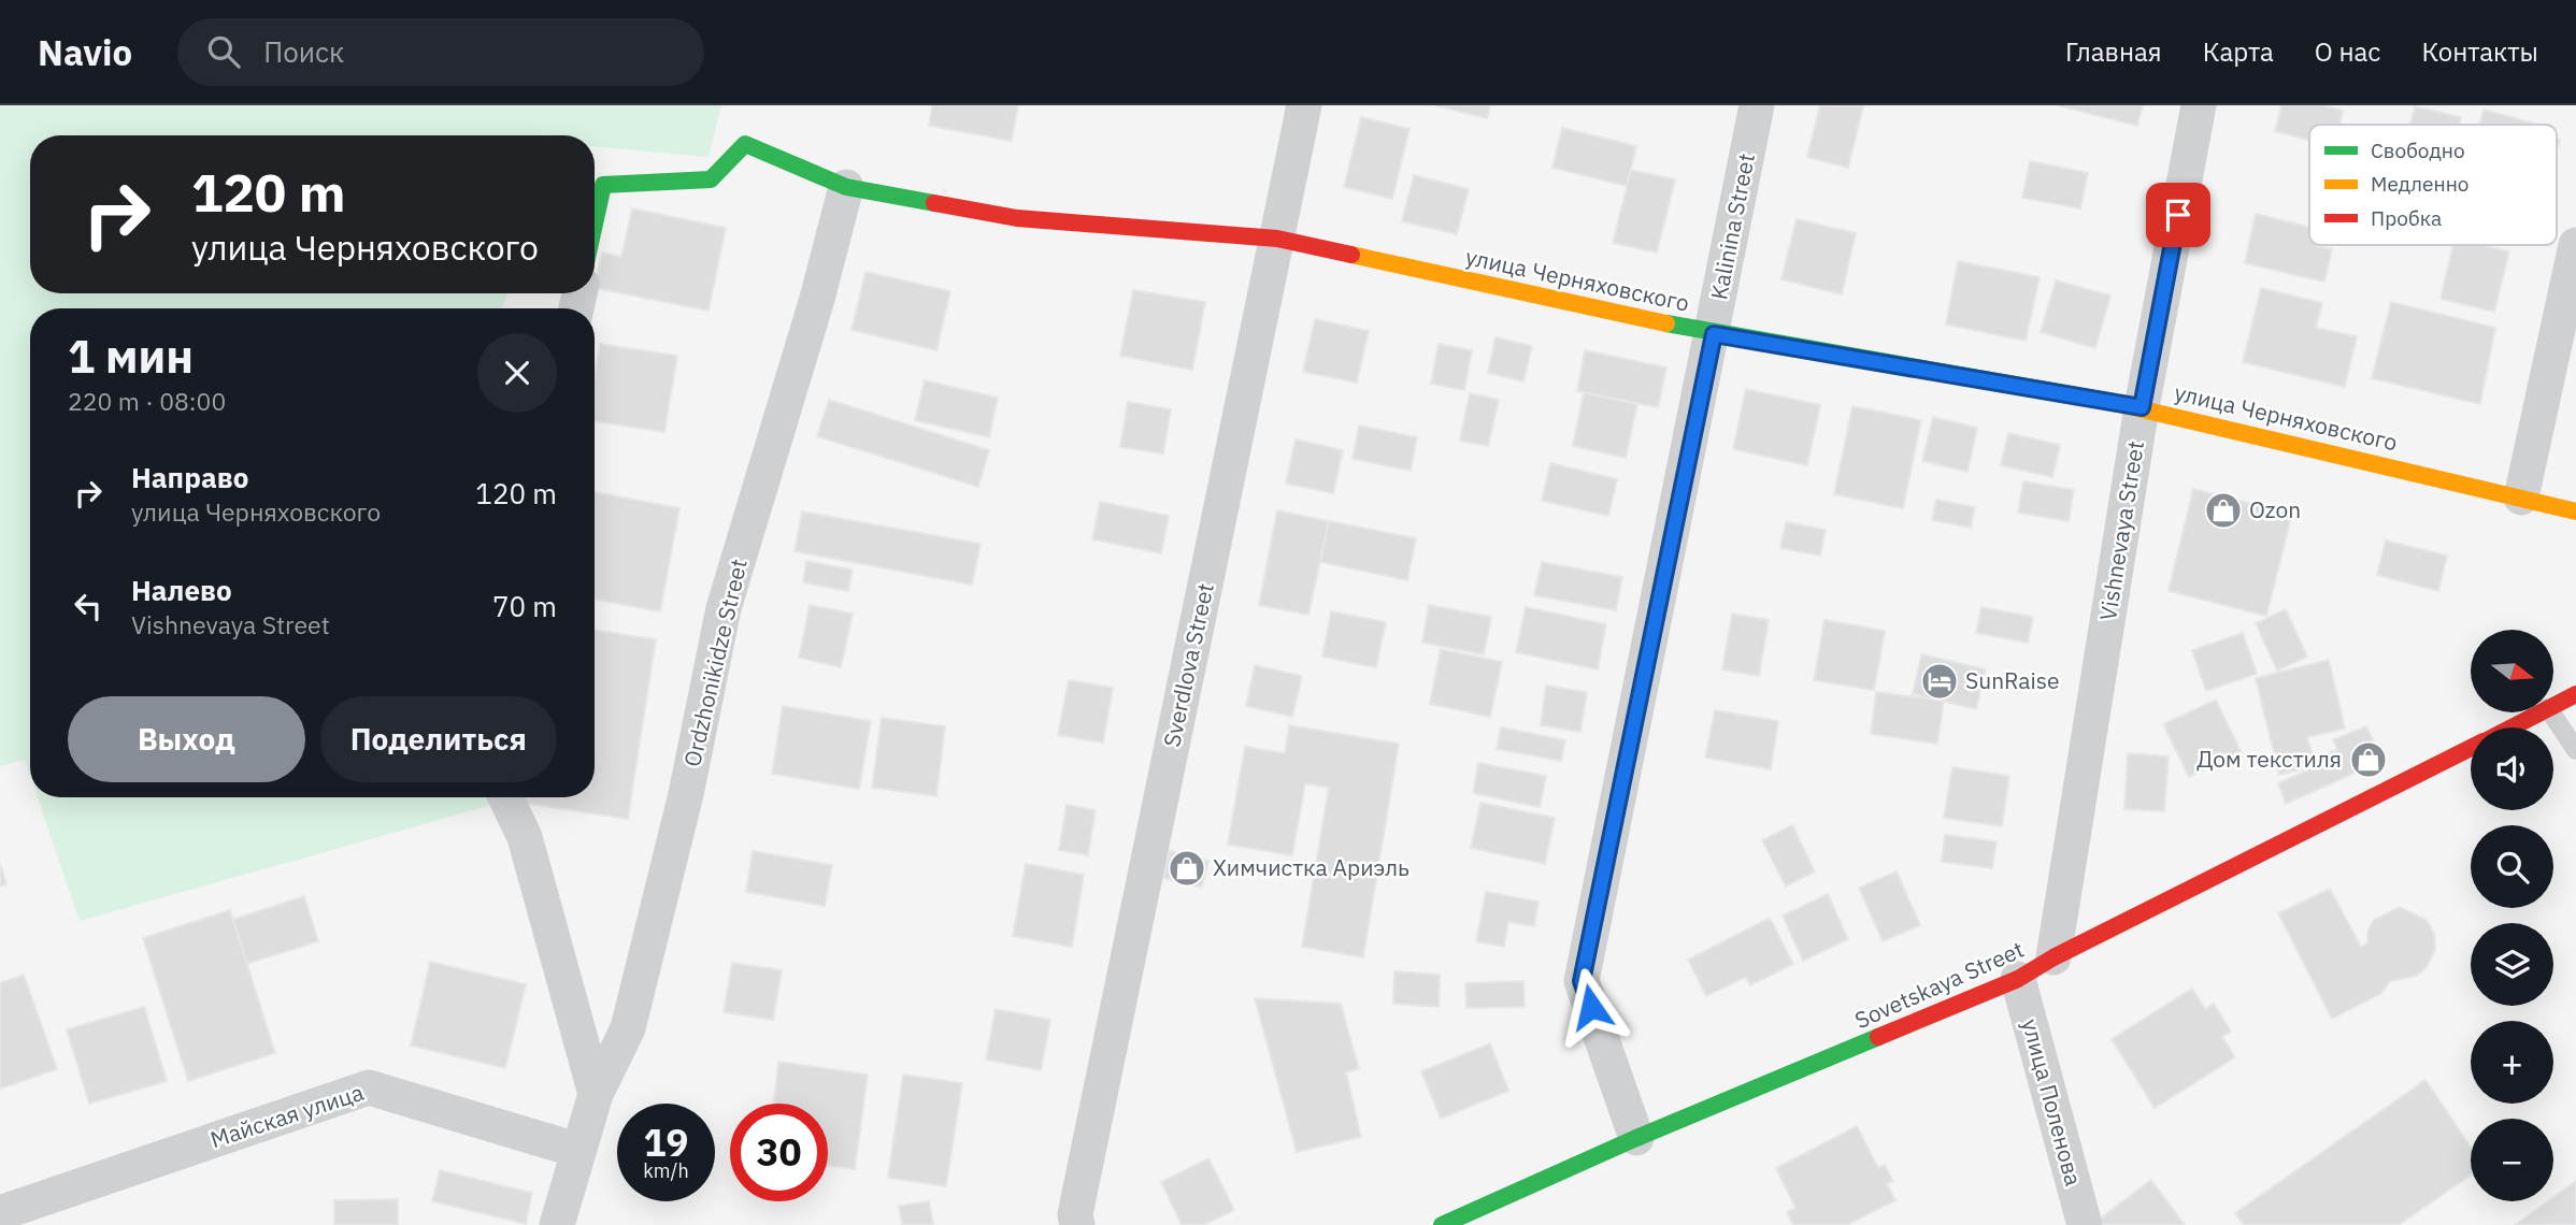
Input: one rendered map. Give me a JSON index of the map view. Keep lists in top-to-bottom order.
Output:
{
  "streets": {
    "street": [
      "Kalinina Street",
      "улица Черняховского",
      "Vishnevaya Street",
      "Ordzhonikidze Street",
      "Sverdlova Street",
      "Sovetskaya Street",
      "улица Поленова",
      "Майская улица"
    ]
  },
  "crossings": [
    ["Kalinina Street", "улица Черняховского"],
    ["Kalinina Street", "Sovetskaya Street"],
    ["улица Черняховского", "Vishnevaya Street"],
    ["улица Черняховского", "Ordzhonikidze Street"],
    ["улица Черняховского", "Sverdlova Street"],
    ["Vishnevaya Street", "Sovetskaya Street"],
    ["Ordzhonikidze Street", "Майская улица"],
    ["Sovetskaya Street", "улица Поленова"]
  ],
  "places": {
    "shop": ["Ozon", "Дом текстиля", "Химчистка Ариэль"],
    "hotel": ["SunRaise"]
  },
  "legend": ["Свободно", "Медленно", "Пробка"],
  "north": "right",
  "page": {
    "header": "Navio",
    "search": "Поиск",
    "nav": [
      "Главная",
      "Карта",
      "О нас",
      "Контакты"
    ],
    "turn": ["120 m", "улица Черняховского"],
    "heading": ["1 мин", "220 m · 08:00"],
    "list": [
      {
        "name": "Направо",
        "note": "улица Черняховского",
        "value": "120 m"
      },
      {
        "name": "Налево",
        "note": "Vishnevaya Street",
        "value": "70 m"
      }
    ],
    "map_buttons": ["+", "−"],
    "buttons": ["Выход", "Поделиться"],
    "speed": "19 km/h",
    "limit": "30"
  }
}
